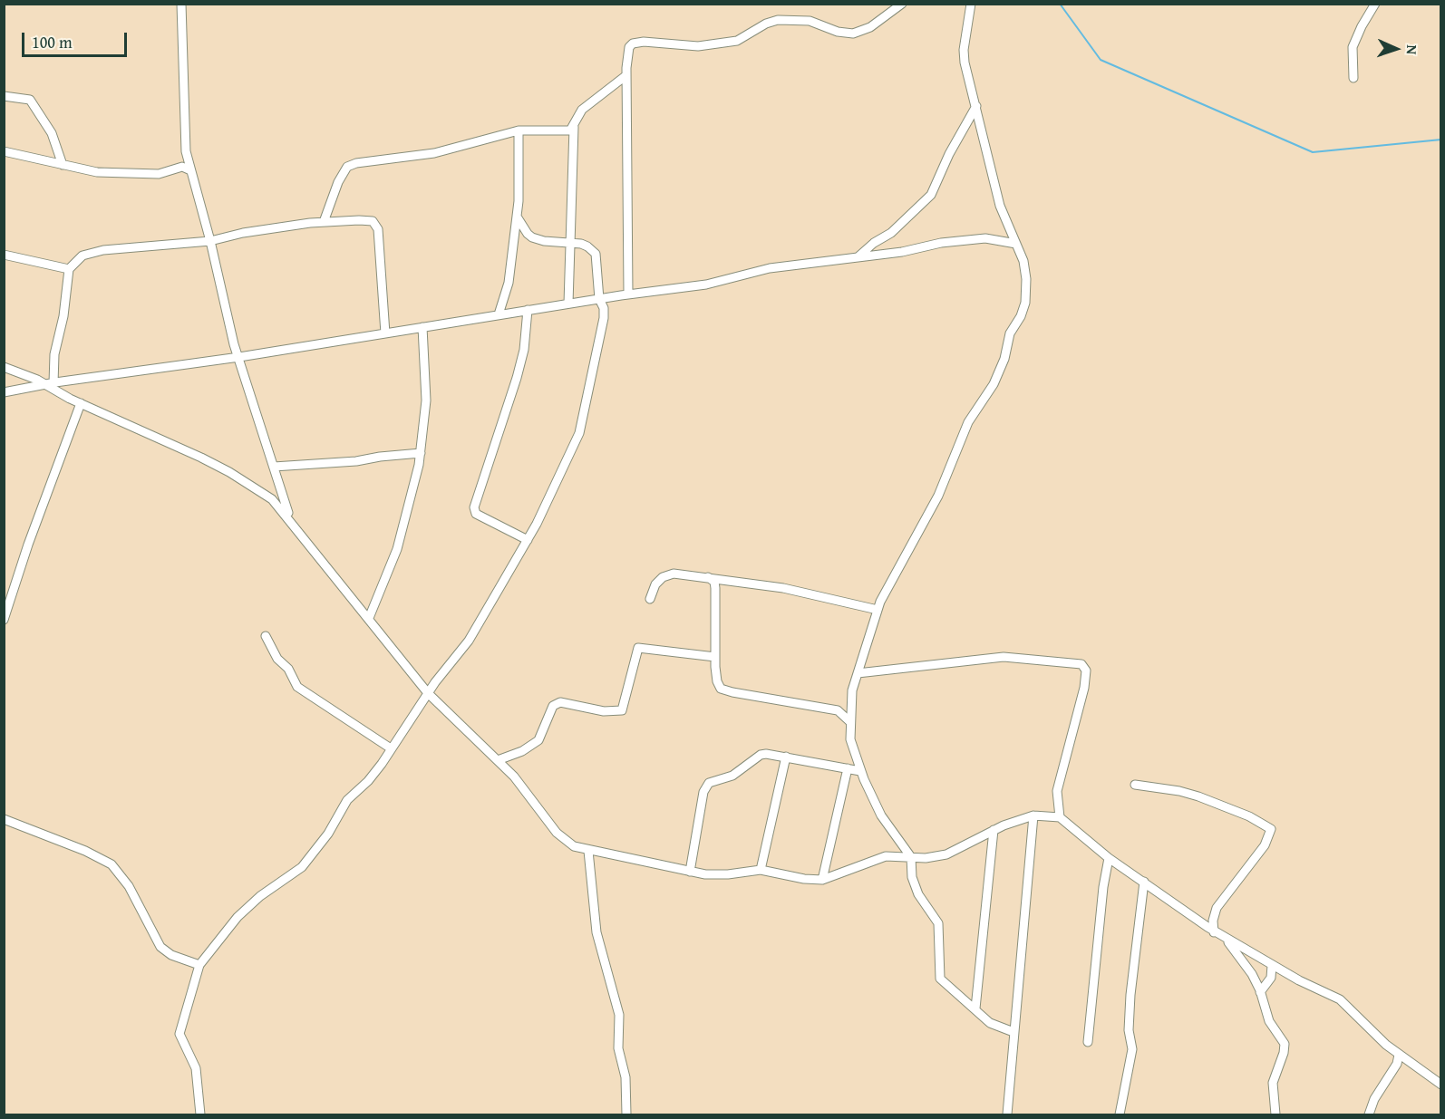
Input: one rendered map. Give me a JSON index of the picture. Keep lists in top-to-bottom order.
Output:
{
  "scale_bar": "100 m",
  "north": "right"
}
